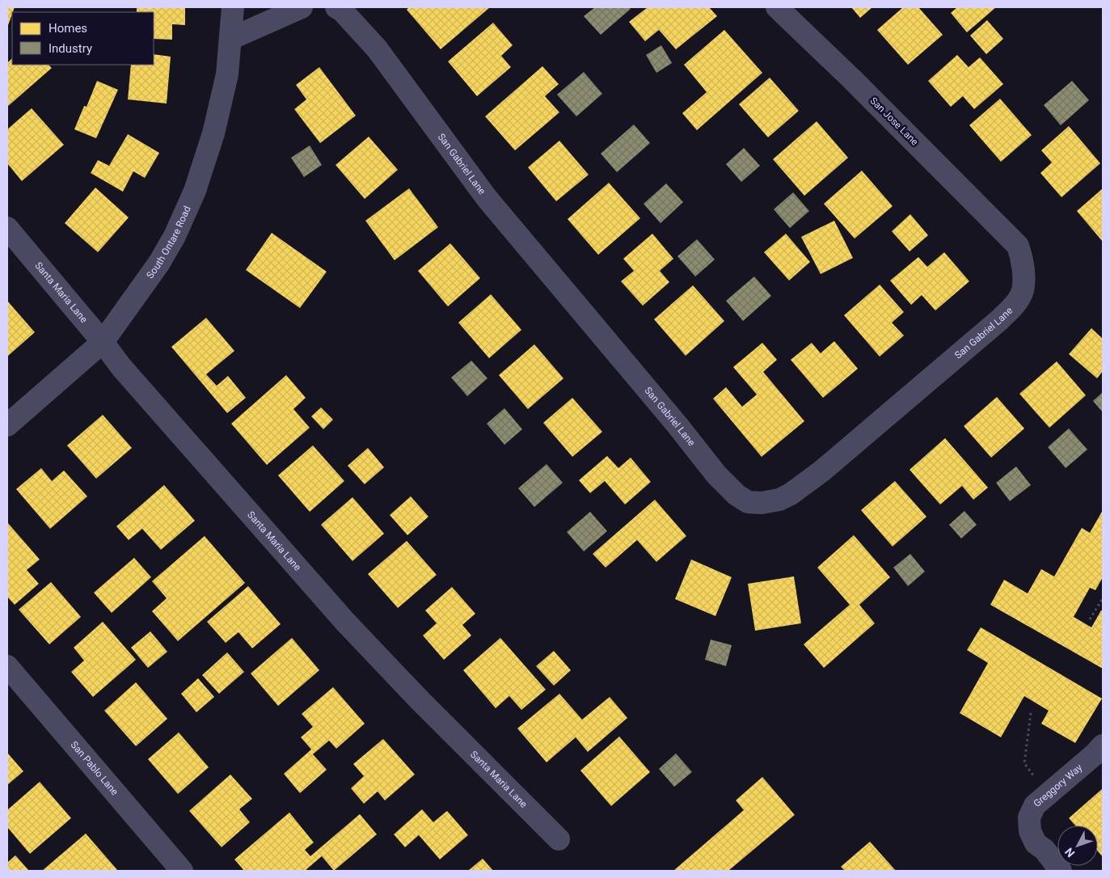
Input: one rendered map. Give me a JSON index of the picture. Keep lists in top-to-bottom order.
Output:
{
  "streets": {
    "street": [
      "San Jose Lane",
      "San Gabriel Lane",
      "South Ontare Road",
      "Santa Maria Lane",
      "San Pablo Lane",
      "Greggory Way"
    ]
  },
  "crossings": [
    ["San Jose Lane", "San Gabriel Lane"],
    ["South Ontare Road", "Santa Maria Lane"]
  ],
  "legend": ["Homes", "Industry"],
  "north": "bottom left"
}
